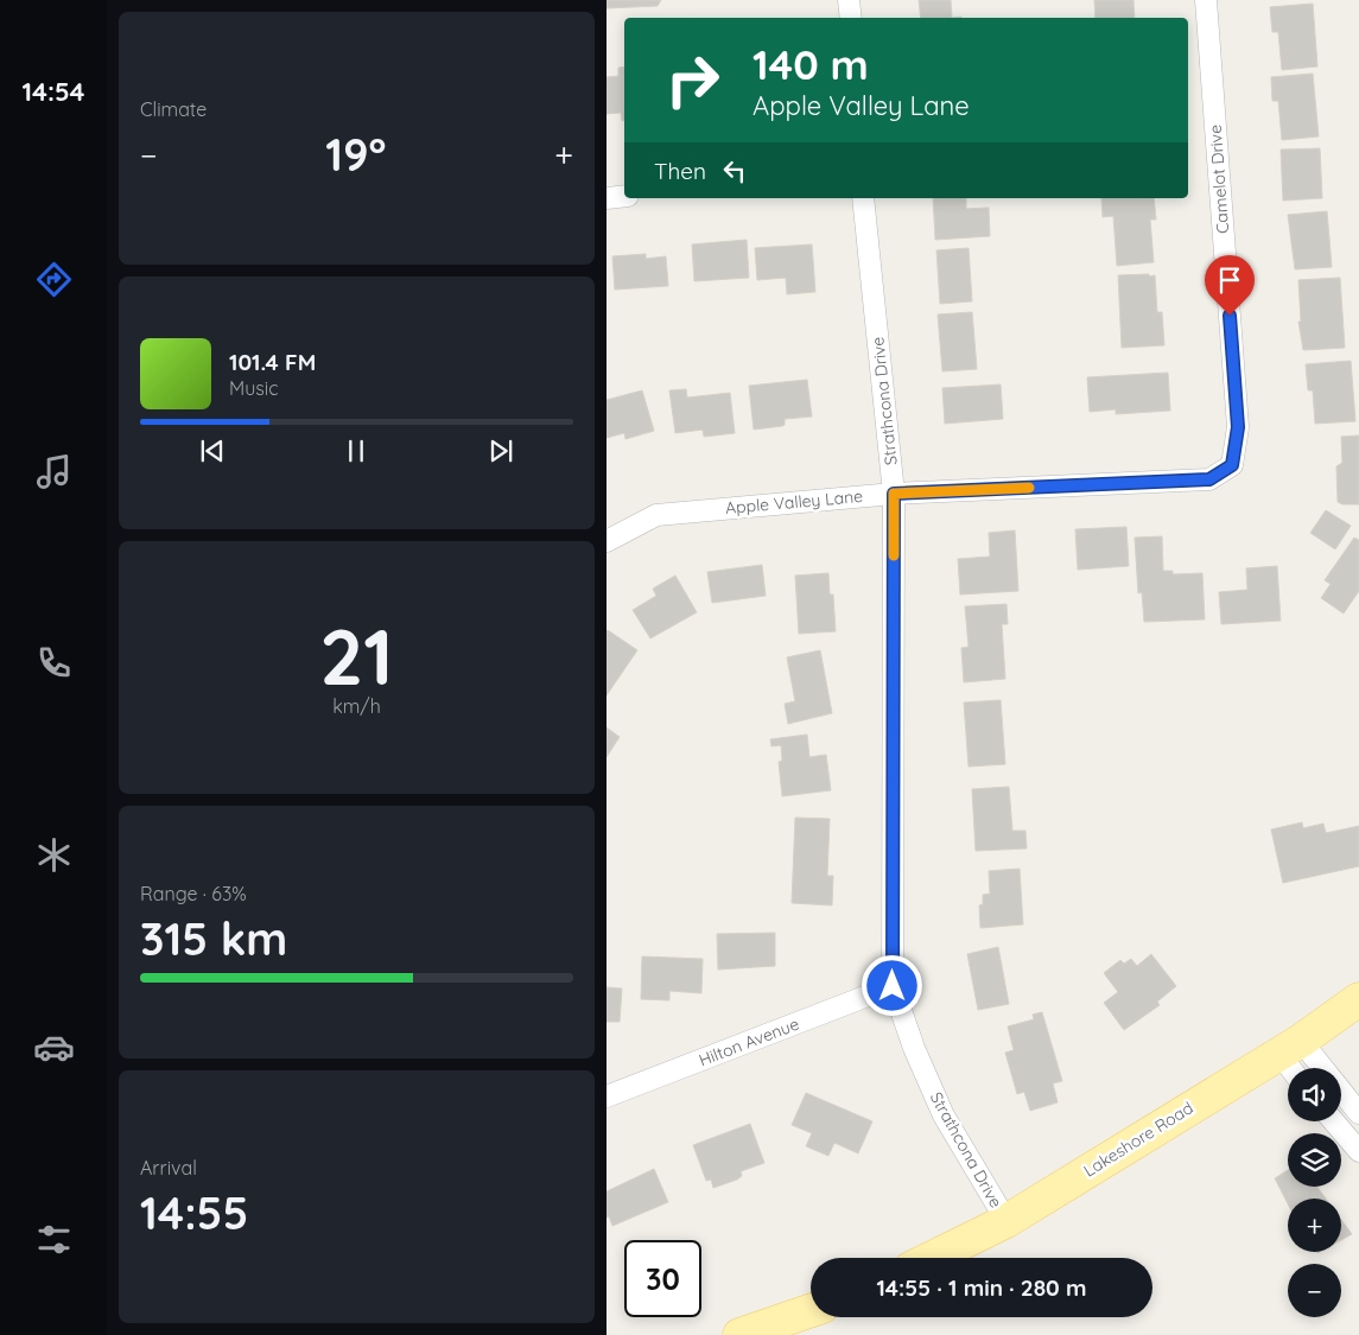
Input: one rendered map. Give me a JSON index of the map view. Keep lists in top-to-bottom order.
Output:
{
  "streets": {
    "main road": ["Lakeshore Road"],
    "street": [
      "Camelot Drive",
      "Strathcona Drive",
      "Apple Valley Lane",
      "Hilton Avenue"
    ]
  },
  "crossings": [
    ["Camelot Drive", "Apple Valley Lane"],
    ["Strathcona Drive", "Apple Valley Lane"],
    ["Strathcona Drive", "Hilton Avenue"],
    ["Strathcona Drive", "Lakeshore Road"]
  ],
  "page": {
    "tabs": "14:54",
    "tile": [
      "Climate",
      ["21", "km/h"],
      ["Range · 63%", "315 km"],
      ["Arrival", "14:55"]
    ],
    "turn": ["140 m", "Apple Valley Lane"],
    "heat": ["−", "19°", "+"],
    "then": "Then",
    "song": ["101.4 FM", "Music"],
    "map_buttons": ["+", "−"],
    "limit": "30",
    "trip": "14:55 · 1 min · 280 m"
  }
}
